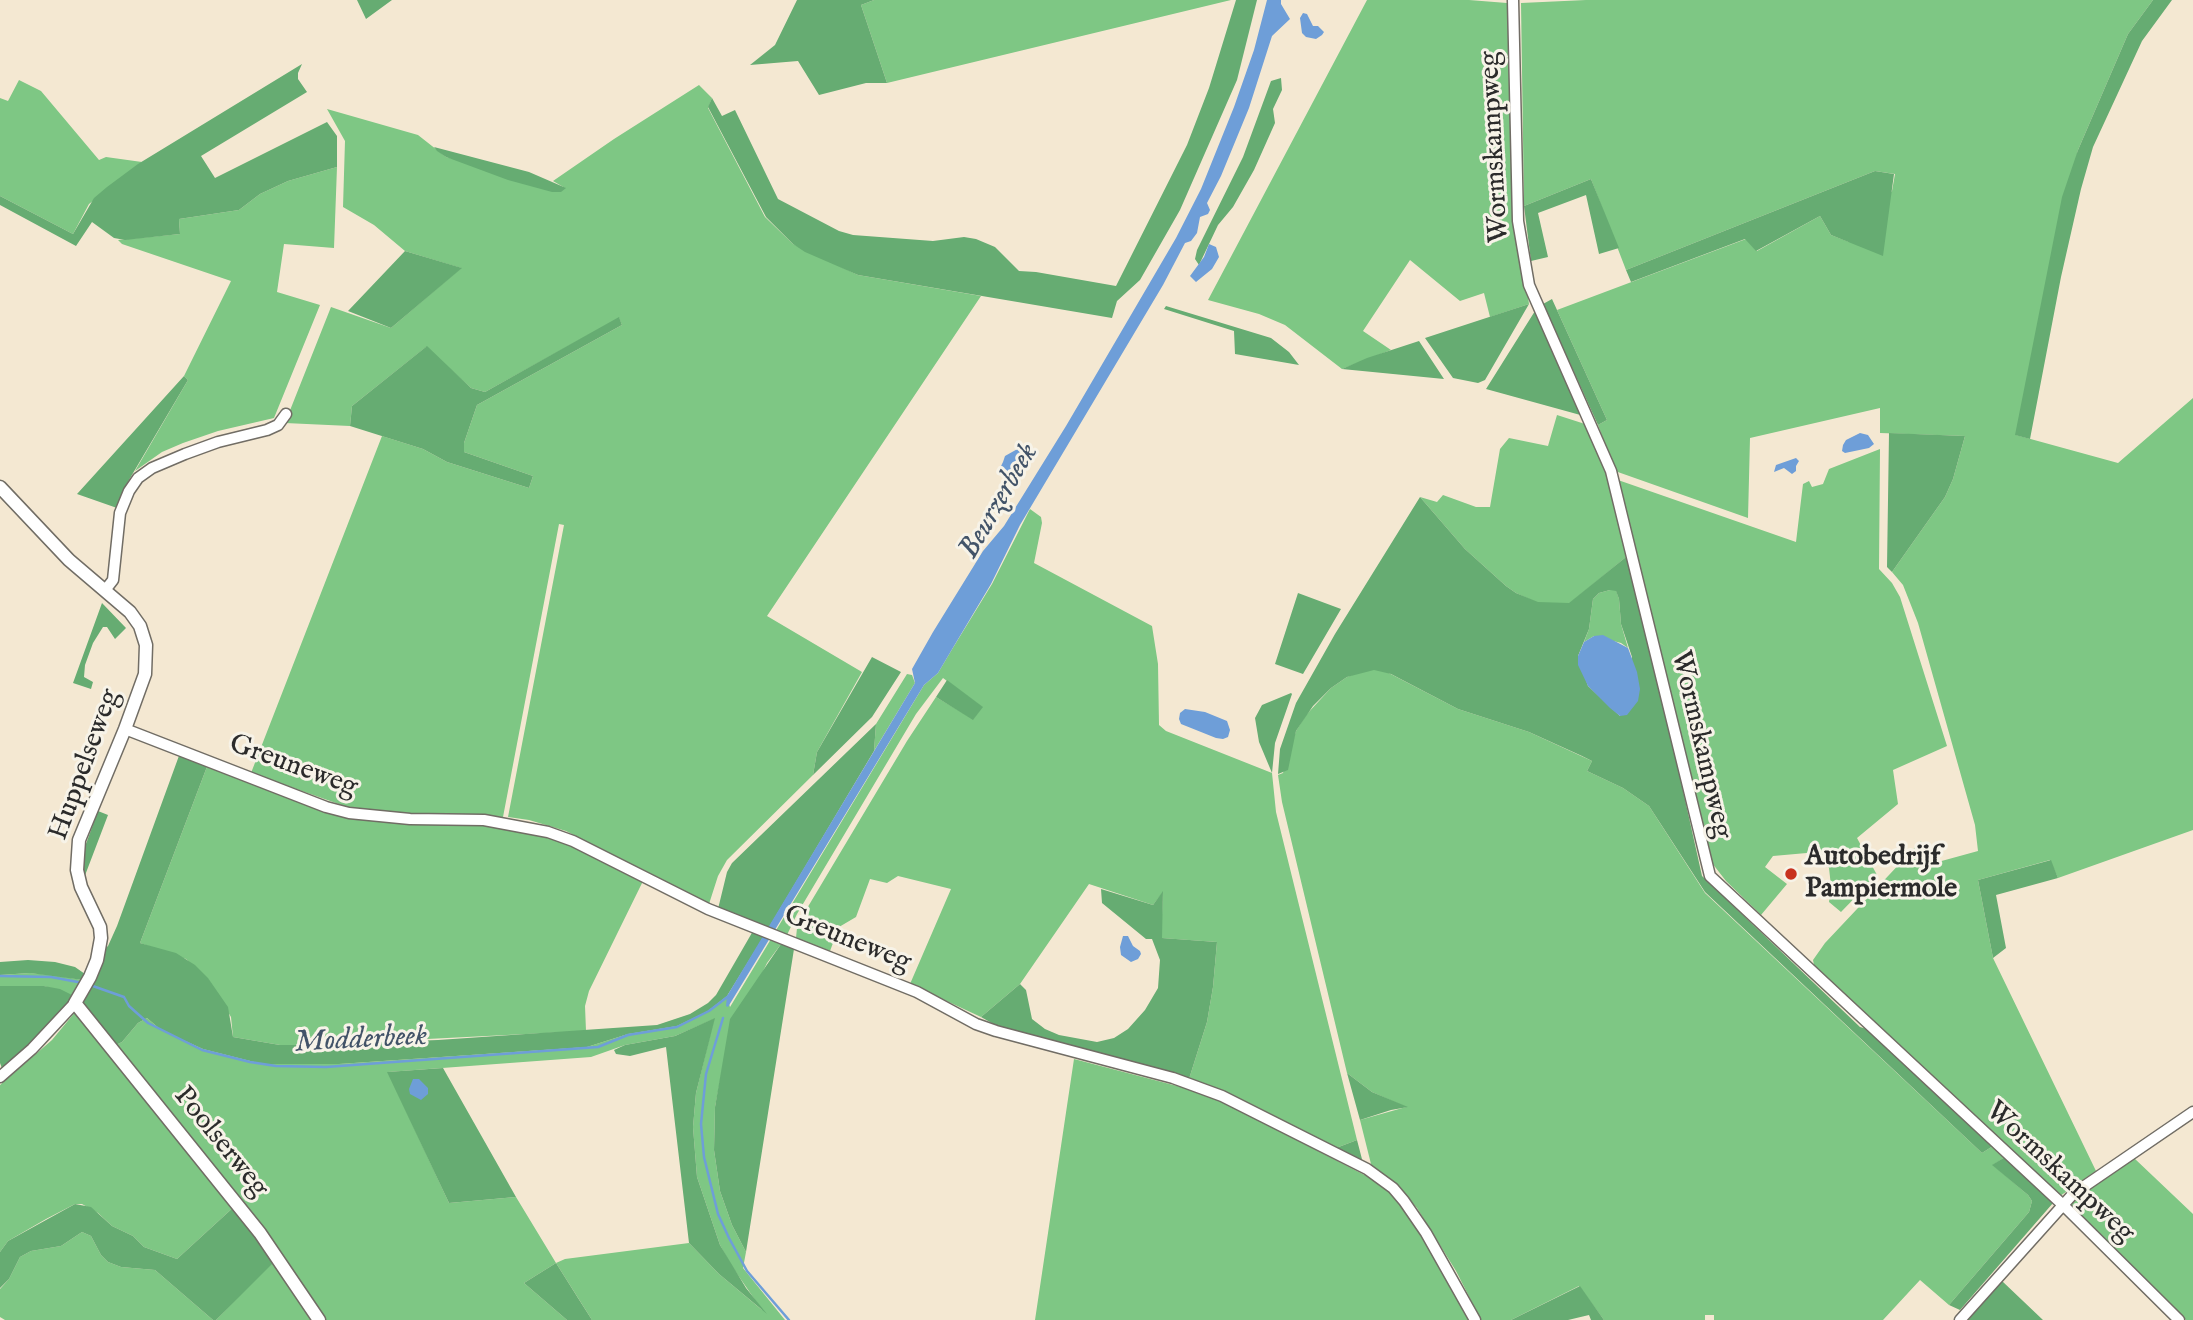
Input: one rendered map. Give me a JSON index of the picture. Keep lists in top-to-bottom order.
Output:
{
  "streets": {
    "street": [
      "Wormskampweg",
      "Huppelseweg",
      "Greuneweg",
      "Poolserweg"
    ]
  },
  "crossings": [
    ["Huppelseweg", "Greuneweg"],
    ["Huppelseweg", "Poolserweg"]
  ],
  "water": ["Beurzerbeek", "Modderbeek"],
  "places": ["Autobedrijf Pampiermole"]
}
